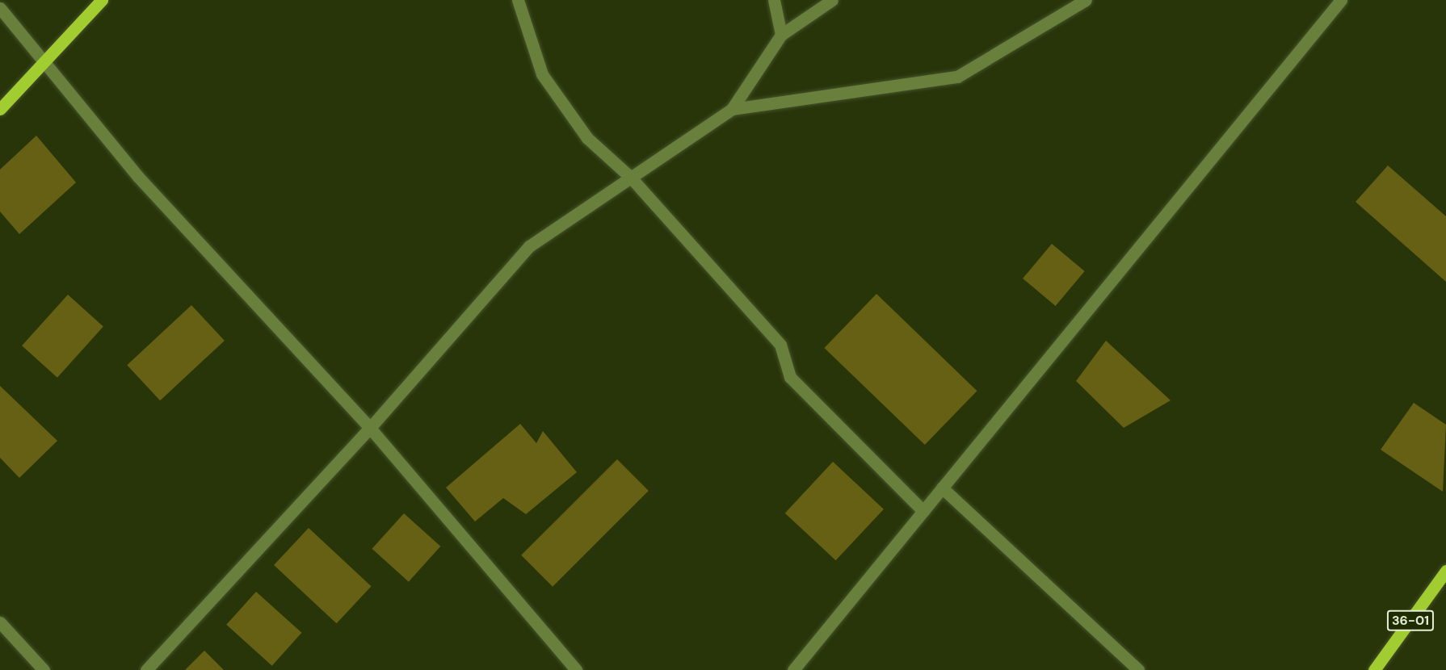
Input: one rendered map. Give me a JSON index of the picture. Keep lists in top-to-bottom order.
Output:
{
  "streets": {
    "main road": ["36-01"]
  }
}
